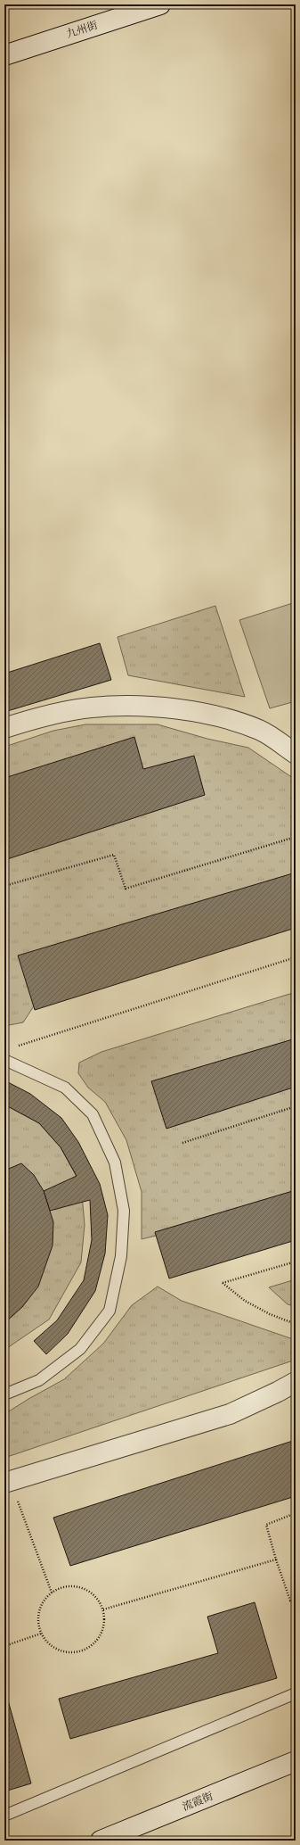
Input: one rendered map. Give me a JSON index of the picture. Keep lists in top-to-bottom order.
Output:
{
  "streets": {
    "street": ["九州街", "流霞街"]
  }
}
